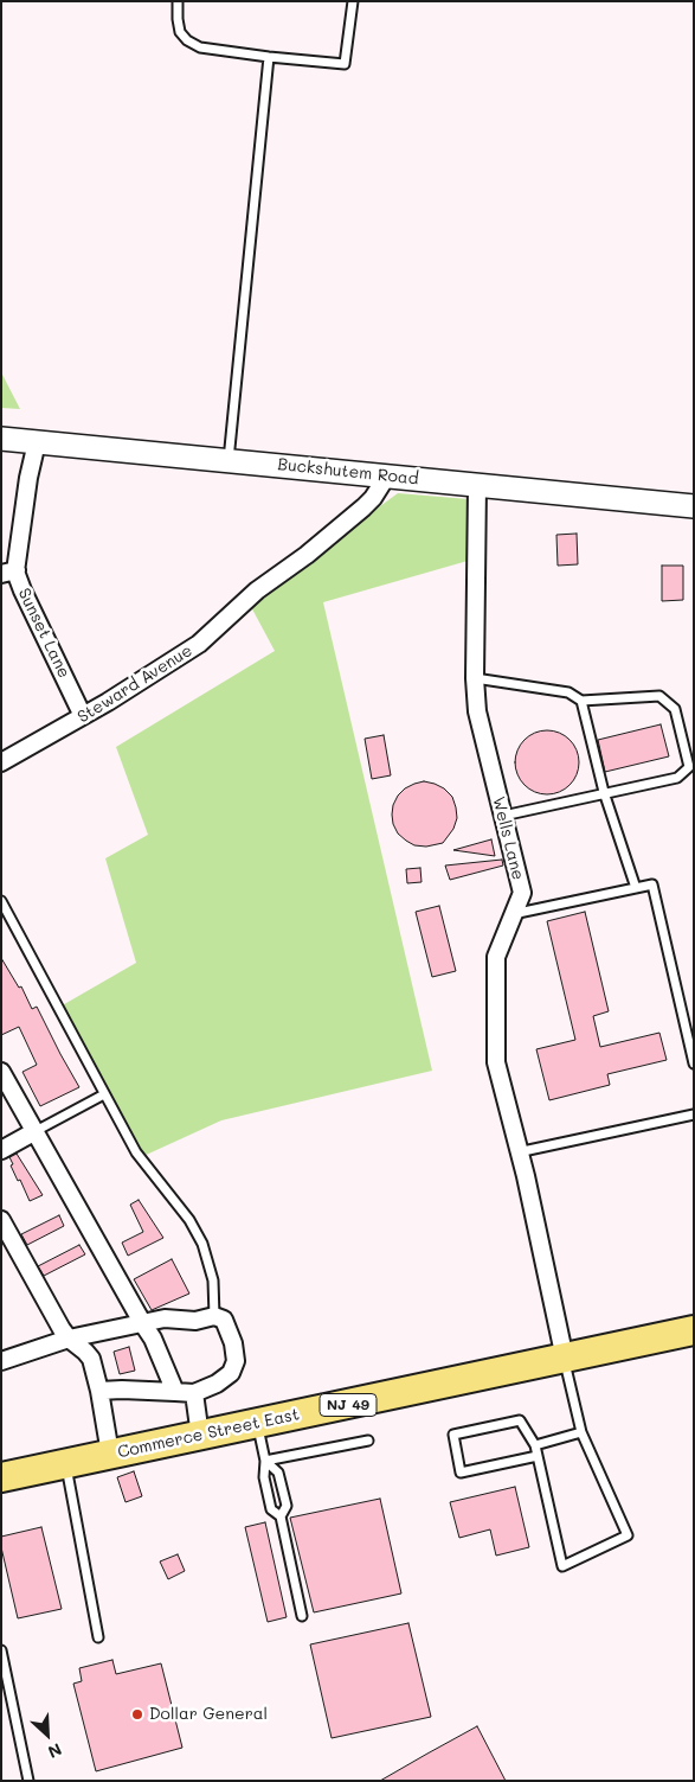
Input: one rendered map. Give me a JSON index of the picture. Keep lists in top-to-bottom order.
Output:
{
  "streets": {
    "highway": ["NJ 49", "Commerce Street East"],
    "main road": ["Buckshutem Road"],
    "street": ["Sunset Lane", "Steward Avenue", "Wells Lane"]
  },
  "crossings": [
    ["Buckshutem Road", "Sunset Lane"],
    ["Buckshutem Road", "Steward Avenue"],
    ["Buckshutem Road", "Wells Lane"],
    ["Sunset Lane", "Steward Avenue"],
    ["Wells Lane", "Commerce Street East"]
  ],
  "places": ["Dollar General"],
  "north": "bottom right"
}
